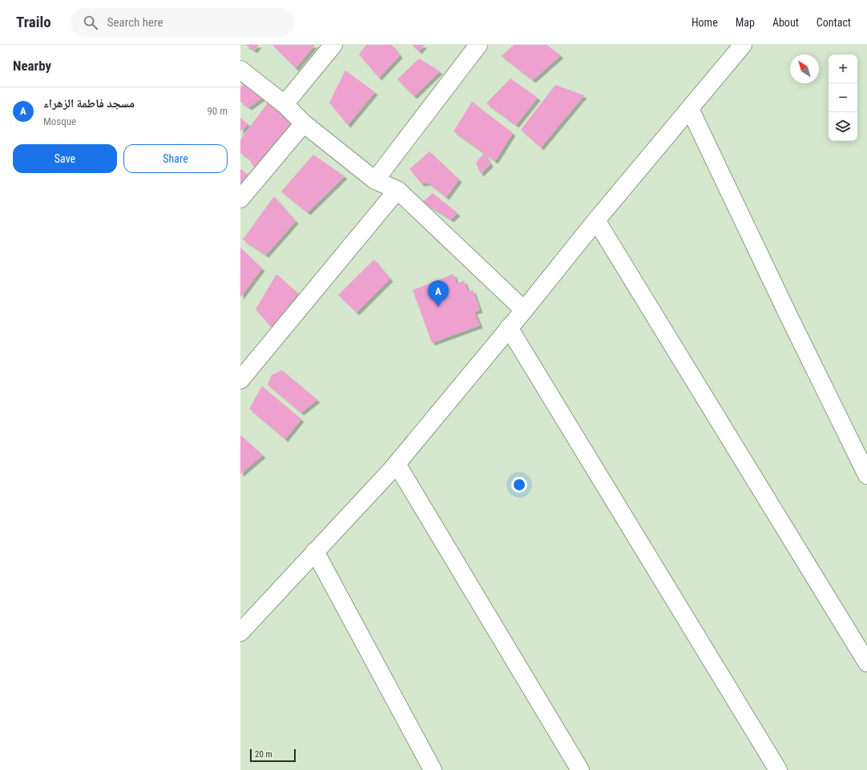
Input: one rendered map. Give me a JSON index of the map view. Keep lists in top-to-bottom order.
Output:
{
  "scale_bar": "20 m",
  "north": "top left",
  "page": {
    "header": "Trailo",
    "search": "Search here",
    "nav": [
      "Home",
      "Map",
      "About",
      "Contact"
    ],
    "heading": "Nearby",
    "map_buttons": ["+", "−"],
    "list": [
      {
        "mark": "A",
        "name": "مسجد فاطمة الزهراء",
        "note": "Mosque",
        "value": "90 m"
      }
    ],
    "buttons": ["Save", "Share"],
    "pins": "A",
    "scale": "20 m"
  }
}
